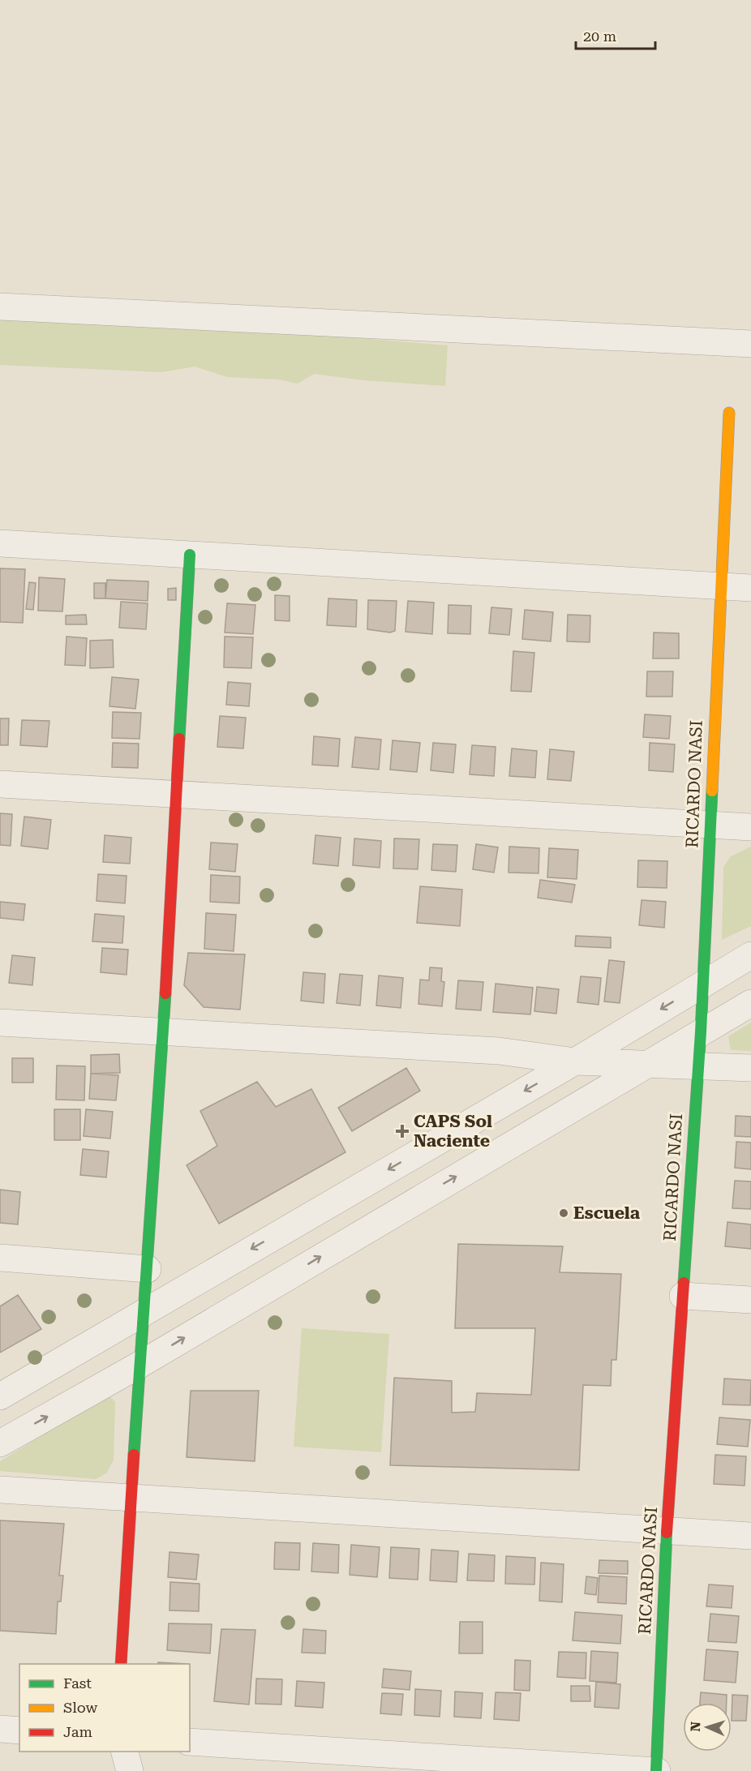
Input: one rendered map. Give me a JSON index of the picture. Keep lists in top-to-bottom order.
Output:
{
  "streets": {
    "street": ["RICARDO NASI"]
  },
  "places": {
    "health": ["CAPS Sol Naciente"],
    "other": ["Escuela"]
  },
  "legend": ["Fast", "Slow", "Jam"],
  "scale_bar": "20 m",
  "north": "left"
}
